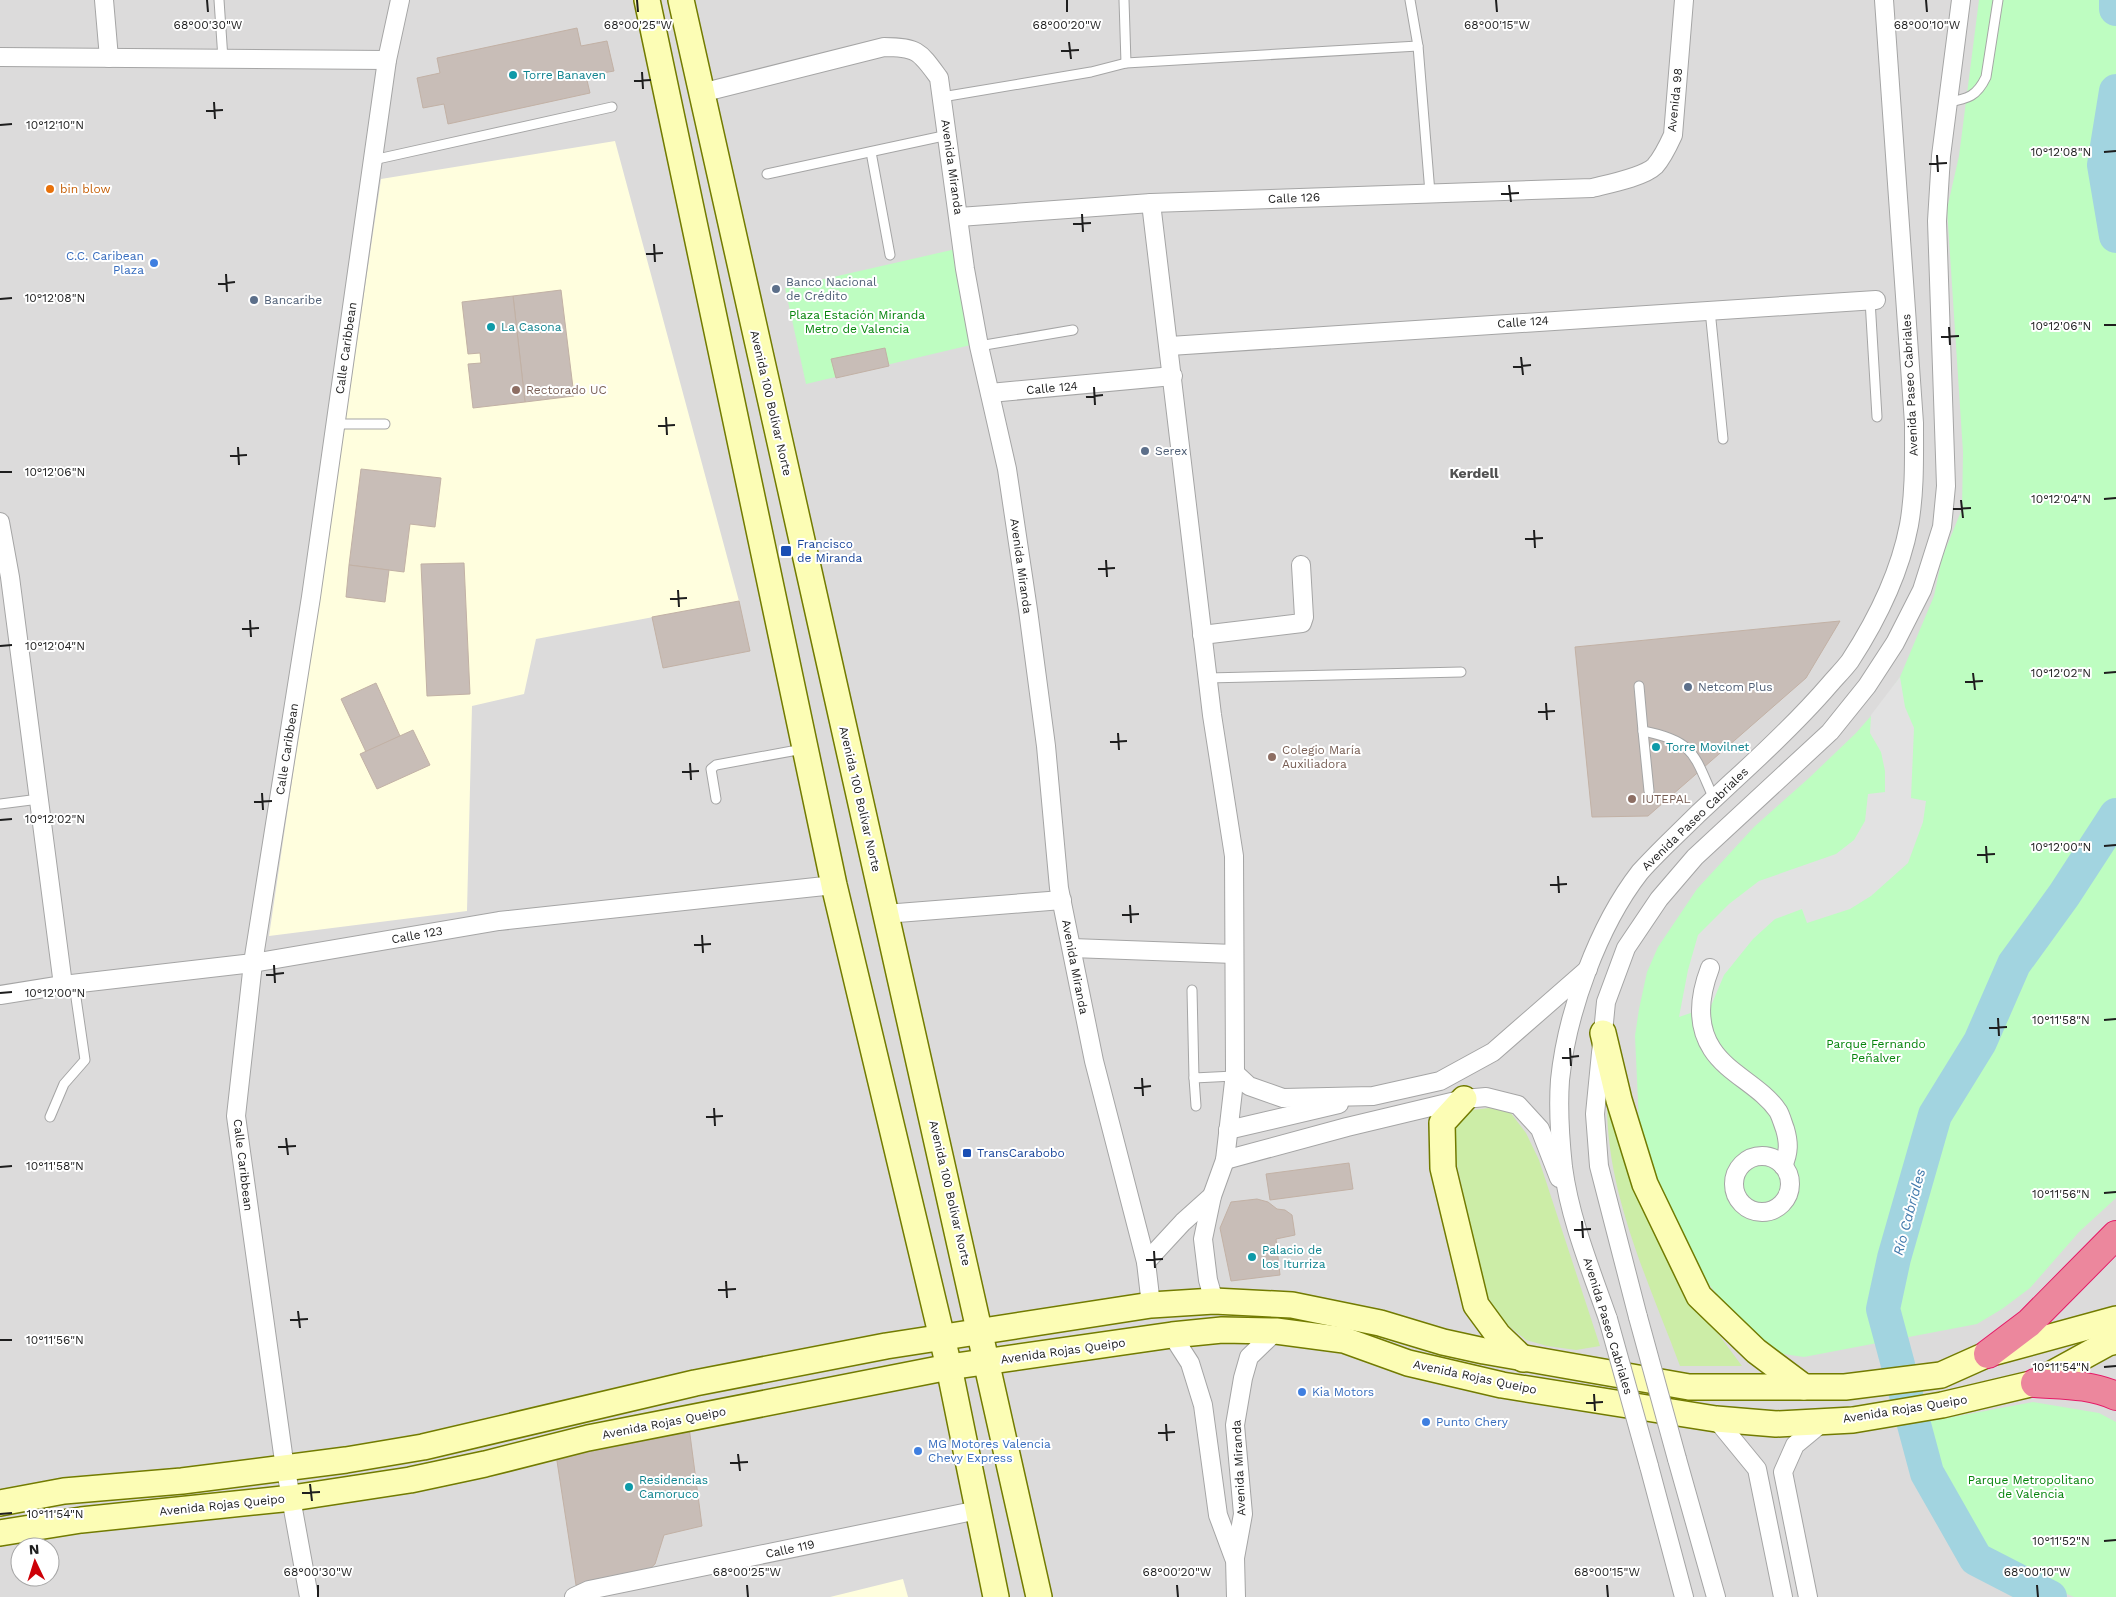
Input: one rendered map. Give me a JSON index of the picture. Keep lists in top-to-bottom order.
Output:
{
  "streets": {
    "street": [
      "Avenida 98",
      "Avenida Miranda",
      "Calle 126",
      "Calle 124",
      "Calle Caribbean",
      "Avenida Paseo Cabriales",
      "Avenida 100 Bolívar Norte",
      "Calle 123",
      "Avenida Rojas Queipo",
      "Calle 119"
    ]
  },
  "crossings": [
    ["Avenida 98", "Calle 126"],
    ["Avenida Miranda", "Calle 126"],
    ["Avenida Miranda", "Calle 124"],
    ["Avenida Miranda", "Avenida 100 Bolívar Norte"],
    ["Avenida Miranda", "Avenida Rojas Queipo"],
    ["Calle Caribbean", "Calle 123"],
    ["Calle Caribbean", "Avenida Rojas Queipo"],
    ["Avenida 100 Bolívar Norte", "Avenida Rojas Queipo"]
  ],
  "districts": ["Kerdell"],
  "water": ["Río Cabriales"],
  "parks": ["Plaza Estación Miranda Metro de Valencia", "Parque Fernando Peñalver", "Parque Metropolitano de Valencia"],
  "places": {
    "other": [
      "Torre Banaven",
      "bin blow",
      "C.C. Caribean Plaza",
      "Banco Nacional de Crédito",
      "Bancaribe",
      "La Casona",
      "Rectorado UC",
      "Serex",
      "Netcom Plus",
      "Torre Movilnet",
      "Colegio María Auxiliadora",
      "IUTEPAL",
      "Palacio de los Iturriza",
      "Kia Motors",
      "Punto Chery",
      "MG Motores Valencia Chevy Express",
      "Residencias Camoruco"
    ],
    "transit": ["Francisco de Miranda", "TransCarabobo"]
  },
  "north": "top",
  "coordinates": [
    "68°00'30\"W",
    "68°00'25\"W",
    "68°00'20\"W",
    "68°00'15\"W",
    "68°00'10\"W",
    "10°12'10\"N",
    "10°12'08\"N",
    "10°12'06\"N",
    "10°12'04\"N",
    "10°12'02\"N",
    "10°12'00\"N",
    "10°11'58\"N",
    "10°11'56\"N",
    "10°11'54\"N",
    "10°11'52\"N"
  ]
}
